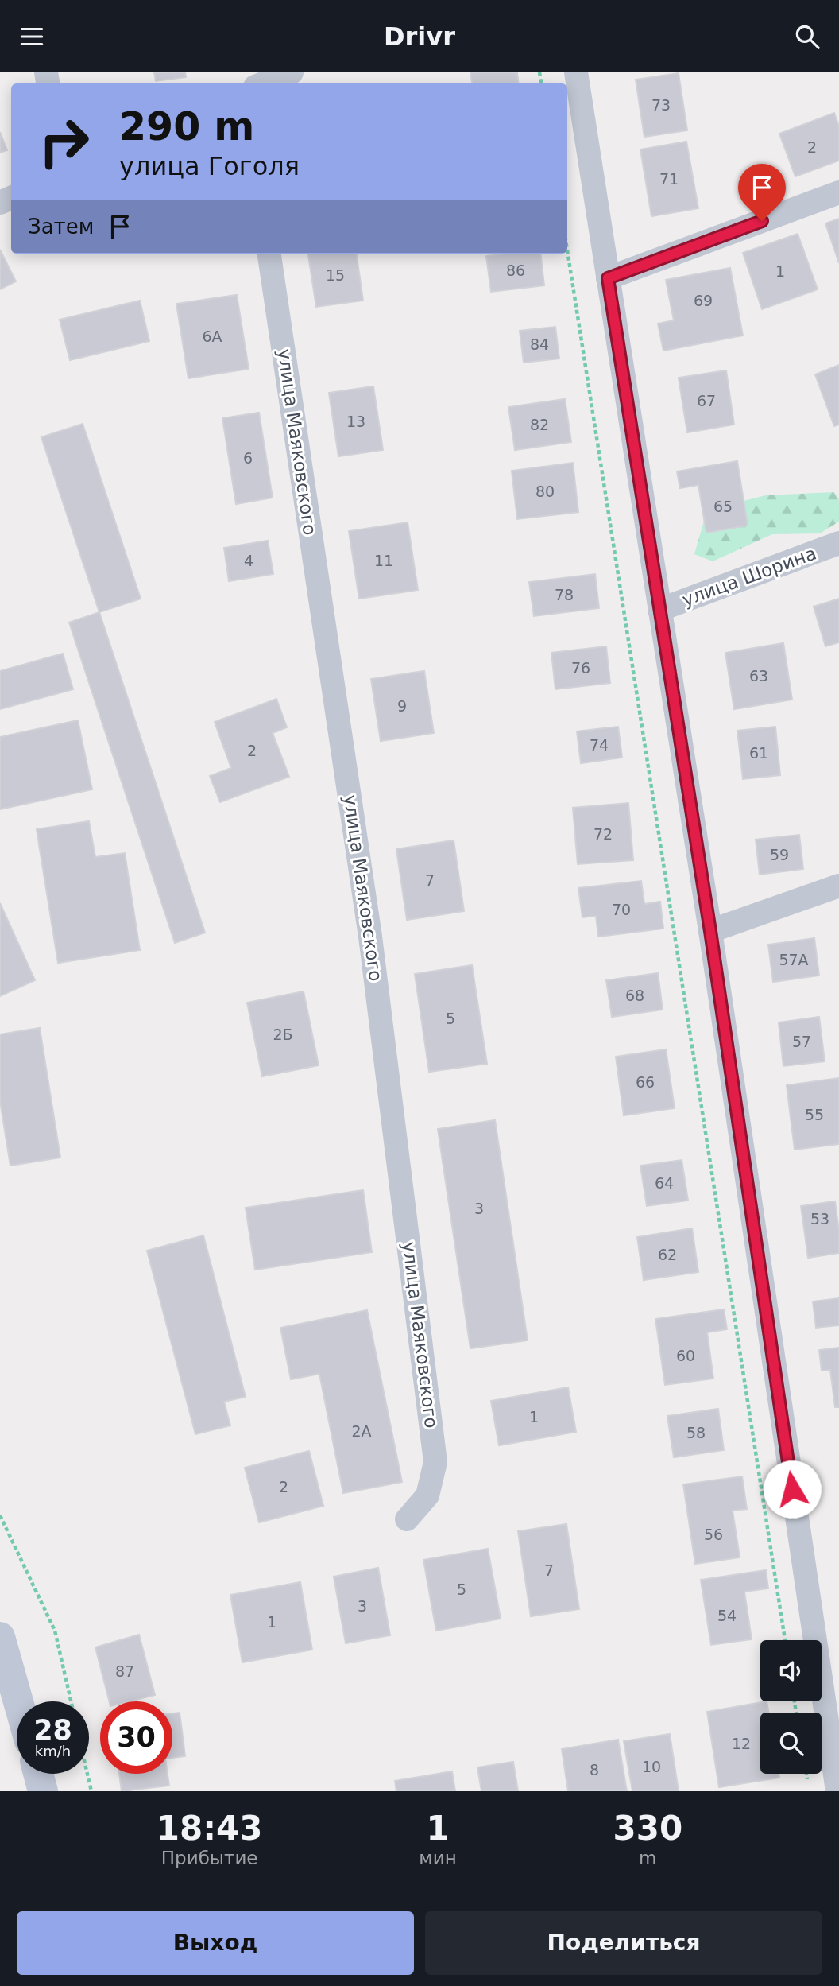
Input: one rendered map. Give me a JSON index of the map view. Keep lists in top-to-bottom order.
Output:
{
  "streets": {
    "street": ["улица Маяковского", "улица Шорина"]
  },
  "house_numbers": [
    "73",
    "2",
    "71",
    "86",
    "1",
    "15",
    "69",
    "6А",
    "84",
    "67",
    "13",
    "82",
    "6",
    "80",
    "65",
    "4",
    "11",
    "78",
    "76",
    "63",
    "9",
    "74",
    "2",
    "61",
    "72",
    "59",
    "7",
    "70",
    "57А",
    "68",
    "5",
    "2Б",
    "57",
    "66",
    "55",
    "64",
    "3",
    "53",
    "62",
    "60",
    "1",
    "2А",
    "58",
    "2",
    "56",
    "7",
    "5",
    "3",
    "54",
    "1",
    "87",
    "12",
    "10",
    "8"
  ],
  "page": {
    "header": "Drivr",
    "turn": ["290 m", "улица Гоголя"],
    "then": "Затем",
    "speed": "28 km/h",
    "limit": "30",
    "eta": [
      "18:43",
      "Прибытие",
      "1",
      "мин",
      "330",
      "m"
    ],
    "buttons": ["Выход", "Поделиться"]
  }
}
